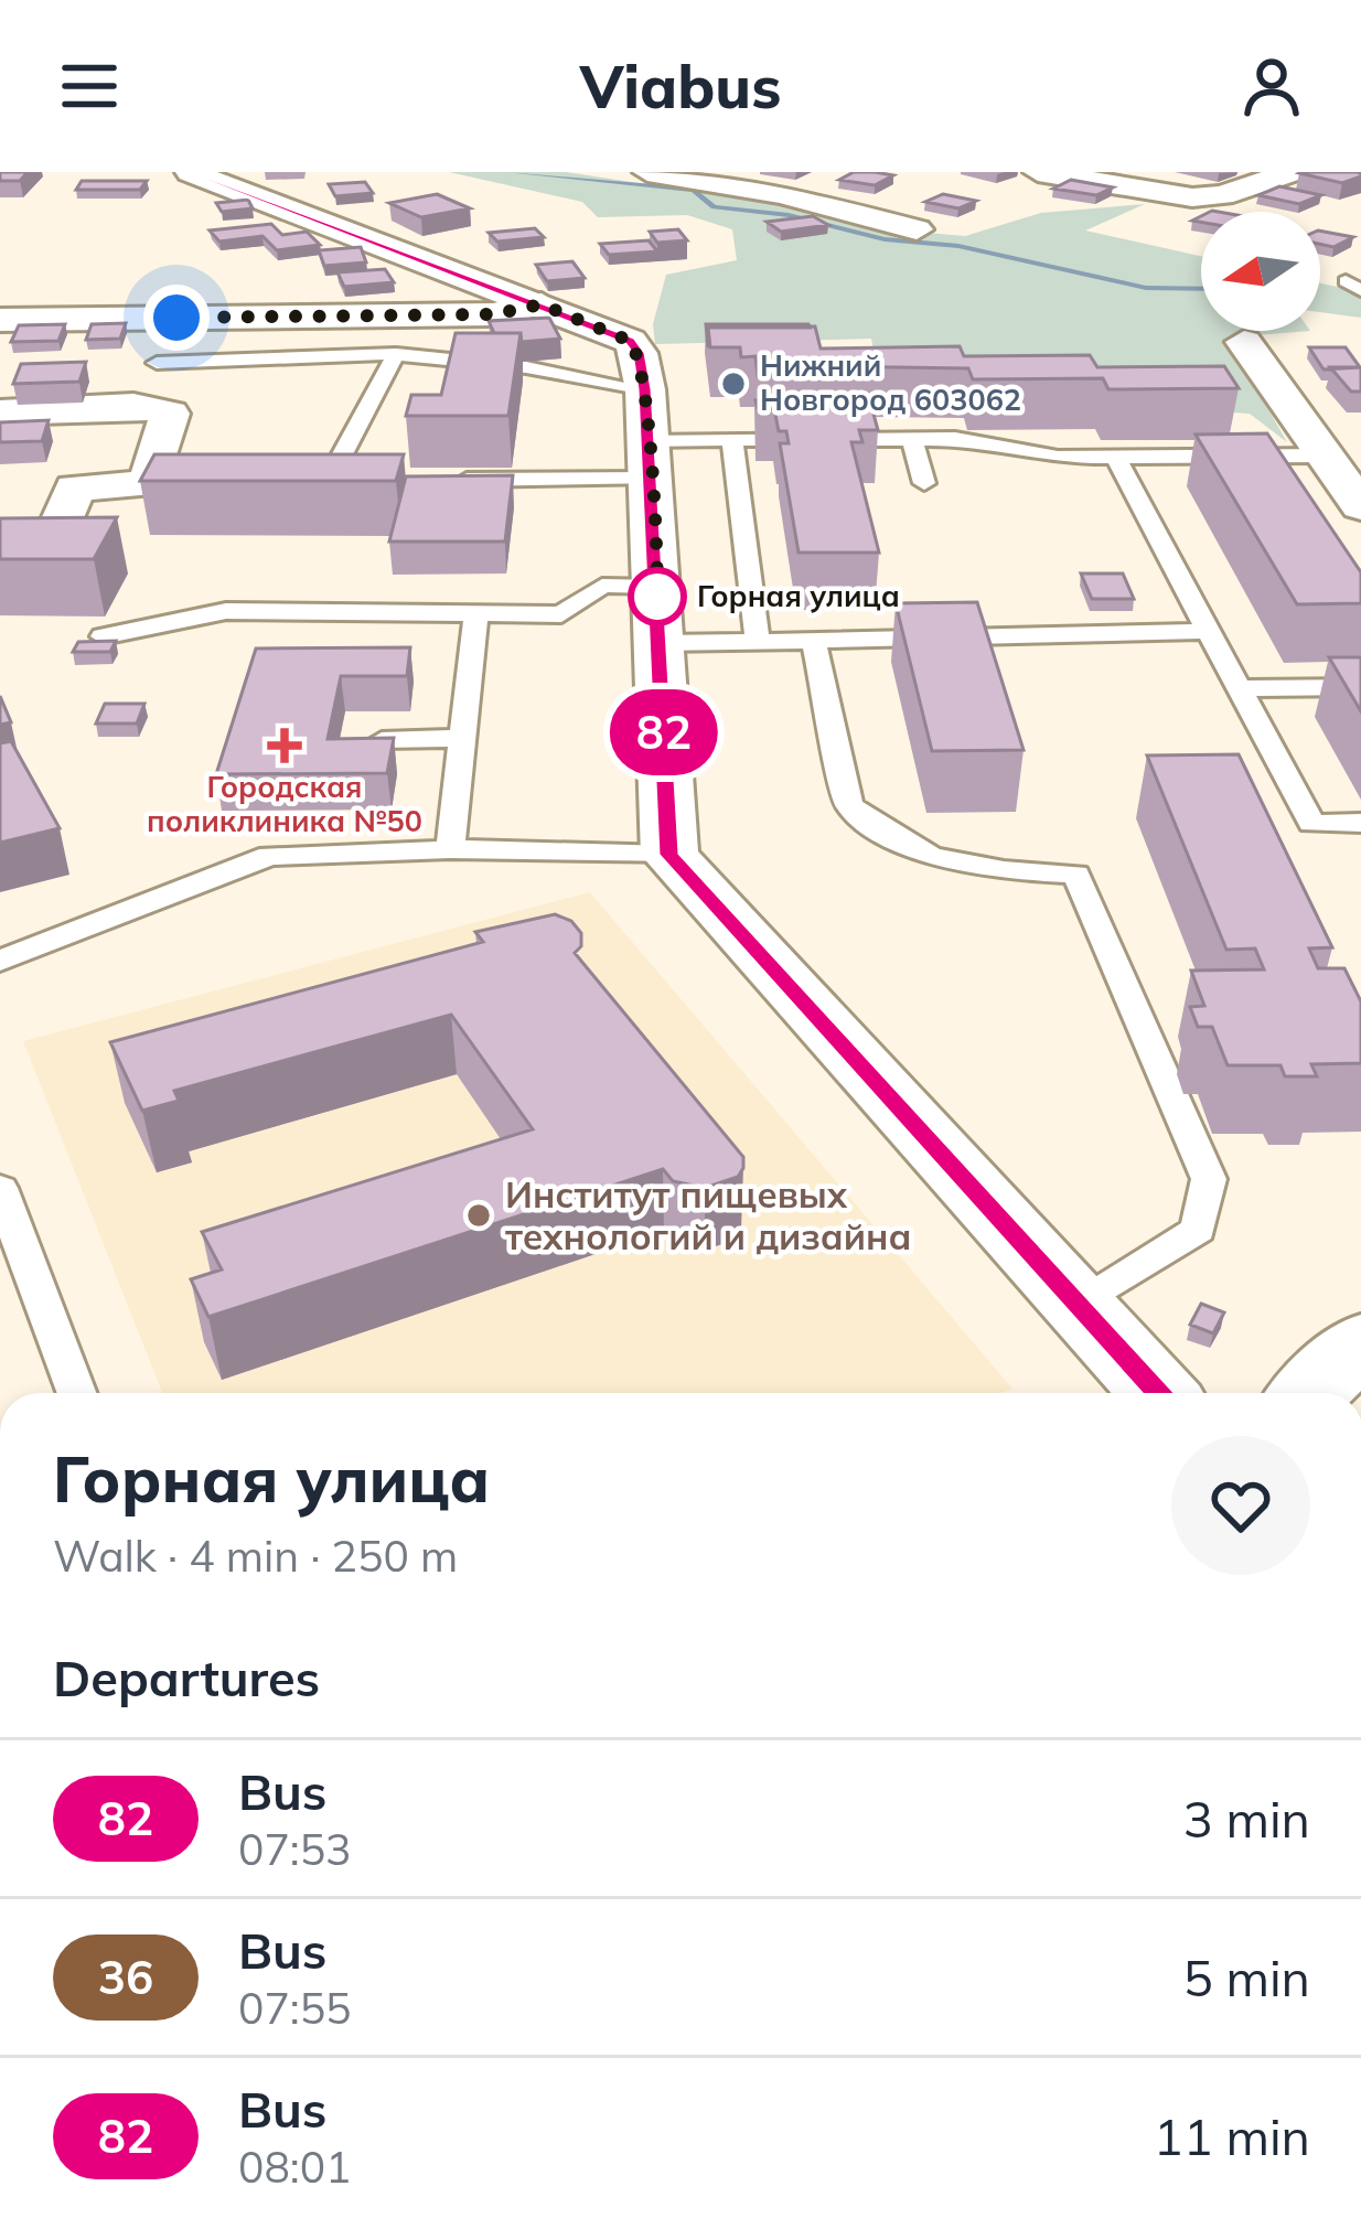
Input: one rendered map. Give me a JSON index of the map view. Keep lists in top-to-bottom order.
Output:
{
  "places": {
    "other": ["Нижний Новгород 603062", "Горная улица", "Институт пищевых технологий и дизайна"],
    "health": ["Городская поликлиника №50"]
  },
  "lines": ["bus line 82"],
  "north": "left",
  "page": {
    "header": "Viabus",
    "on_map": "82",
    "heading": [
      ["Горная улица", "Walk · 4 min · 250 m"],
      "Departures"
    ],
    "list": [
      {
        "mark": "82",
        "name": "Bus",
        "note": "07:53",
        "value": "3 min"
      },
      {
        "mark": "36",
        "name": "Bus",
        "note": "07:55",
        "value": "5 min"
      },
      {
        "mark": "82",
        "name": "Bus",
        "note": "08:01",
        "value": "11 min"
      }
    ]
  }
}
